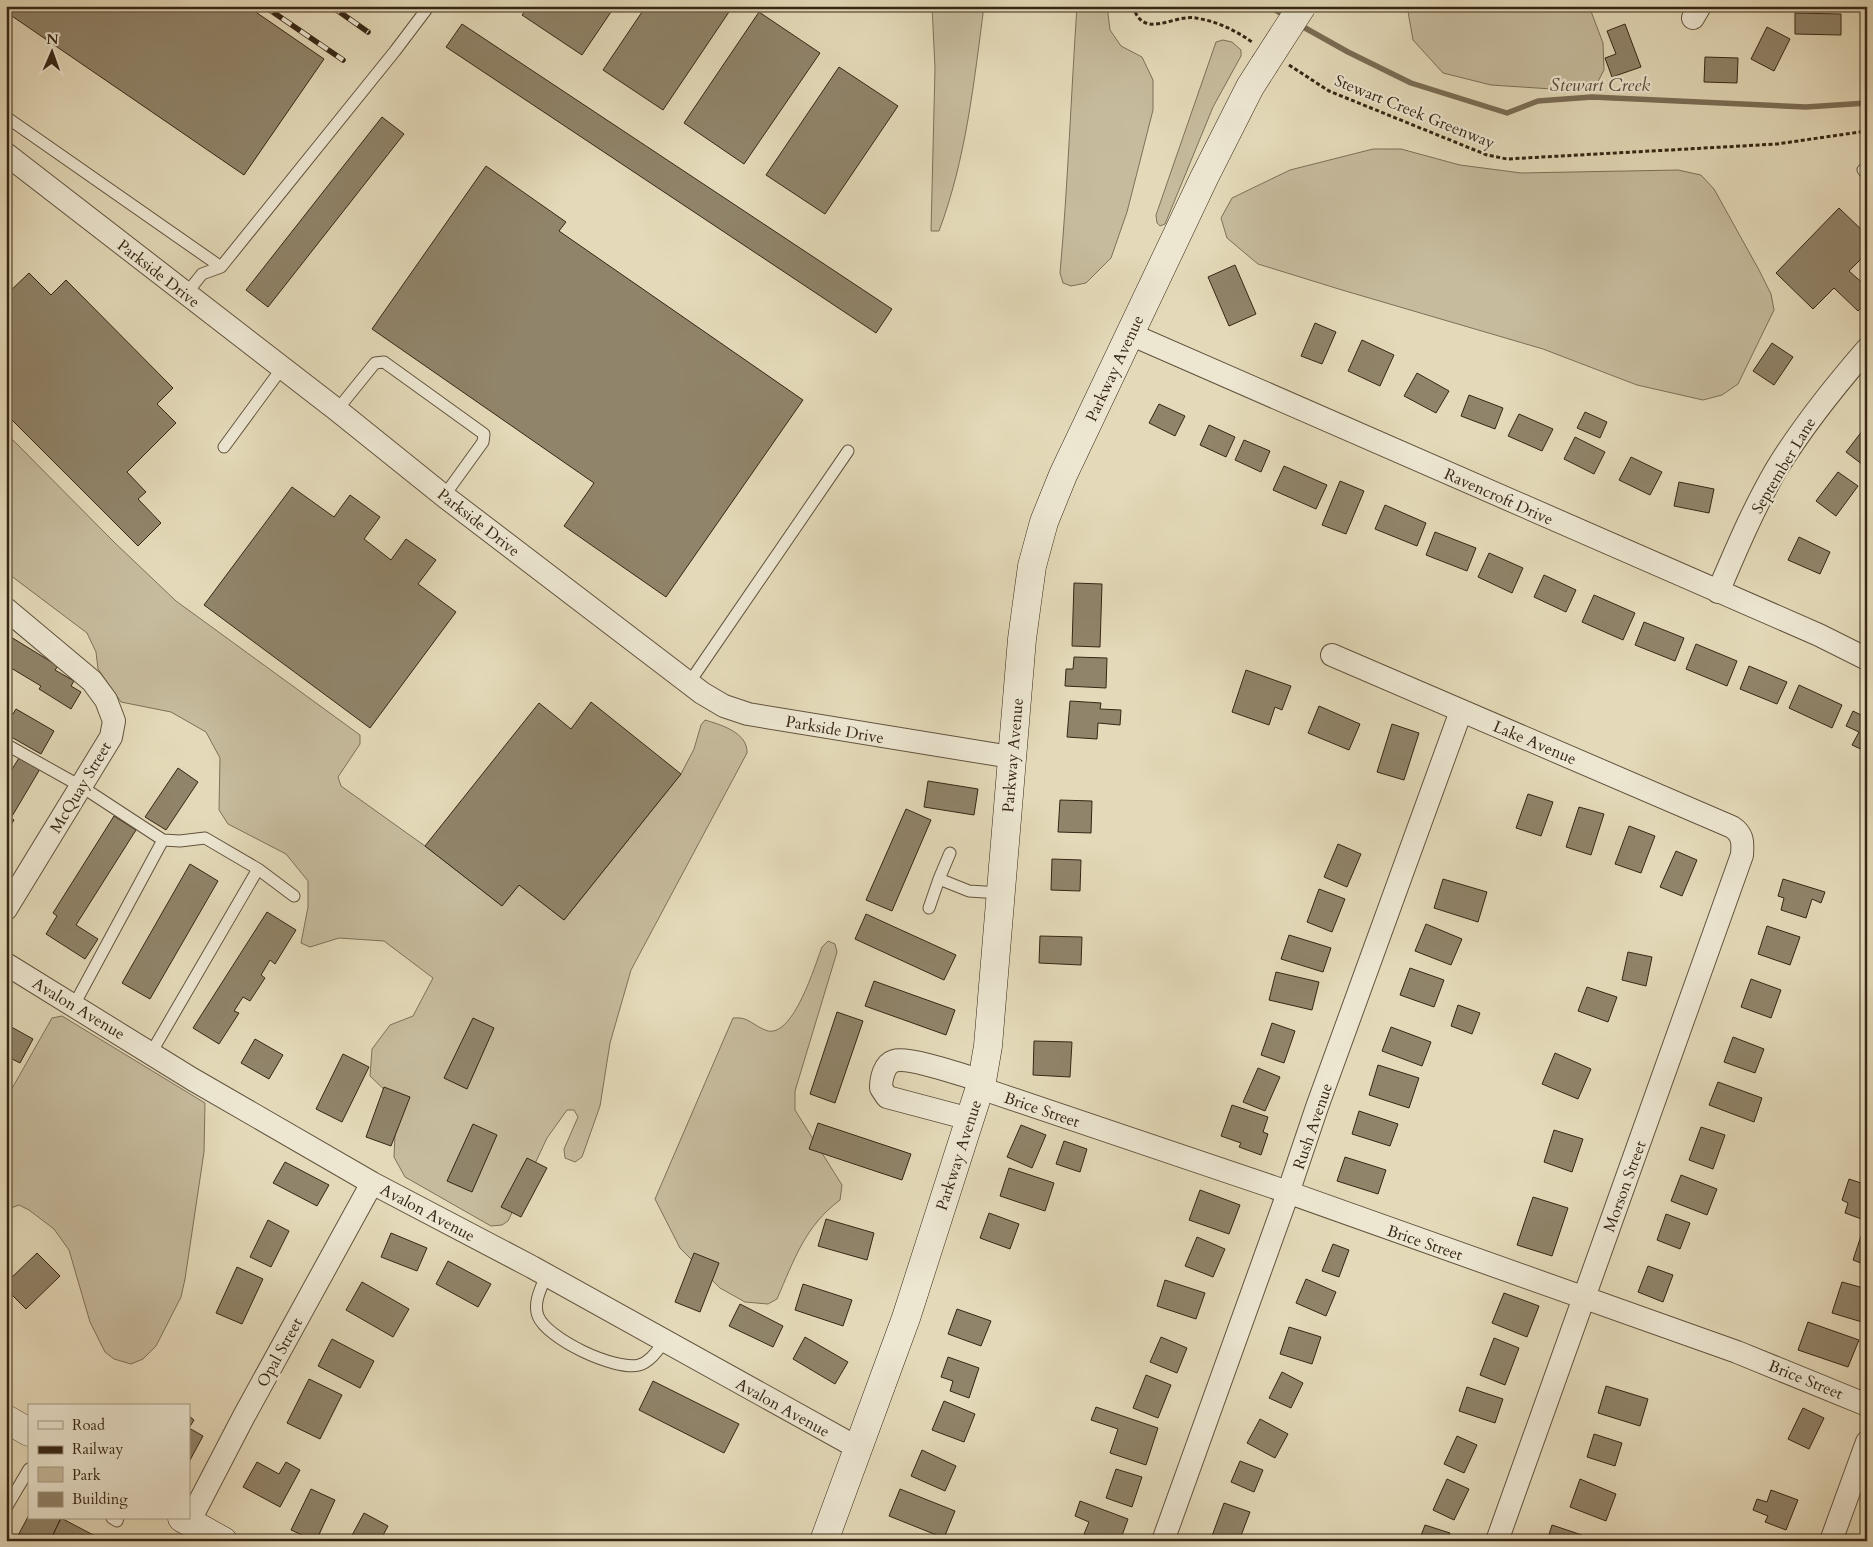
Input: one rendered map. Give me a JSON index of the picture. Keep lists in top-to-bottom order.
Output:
{
  "streets": {
    "street": [
      "Parkside Drive",
      "Parkway Avenue",
      "September Lane",
      "Ravencroft Drive",
      "Lake Avenue",
      "McQuay Street",
      "Avalon Avenue",
      "Brice Street",
      "Rush Avenue",
      "Morson Street",
      "Opal Street"
    ],
    "path": ["Stewart Creek Greenway"]
  },
  "crossings": [
    ["Stewart Creek Greenway", "Parkway Avenue"],
    ["Parkside Drive", "Parkway Avenue"],
    ["Parkway Avenue", "Ravencroft Drive"],
    ["Parkway Avenue", "Avalon Avenue"],
    ["Parkway Avenue", "Brice Street"],
    ["September Lane", "Ravencroft Drive"],
    ["Lake Avenue", "Rush Avenue"],
    ["Lake Avenue", "Morson Street"],
    ["Avalon Avenue", "Opal Street"],
    ["Brice Street", "Rush Avenue"],
    ["Brice Street", "Morson Street"]
  ],
  "water": ["Stewart Creek"],
  "legend": [
    "Road",
    "Railway",
    "Park",
    "Building"
  ],
  "north": "top"
}
